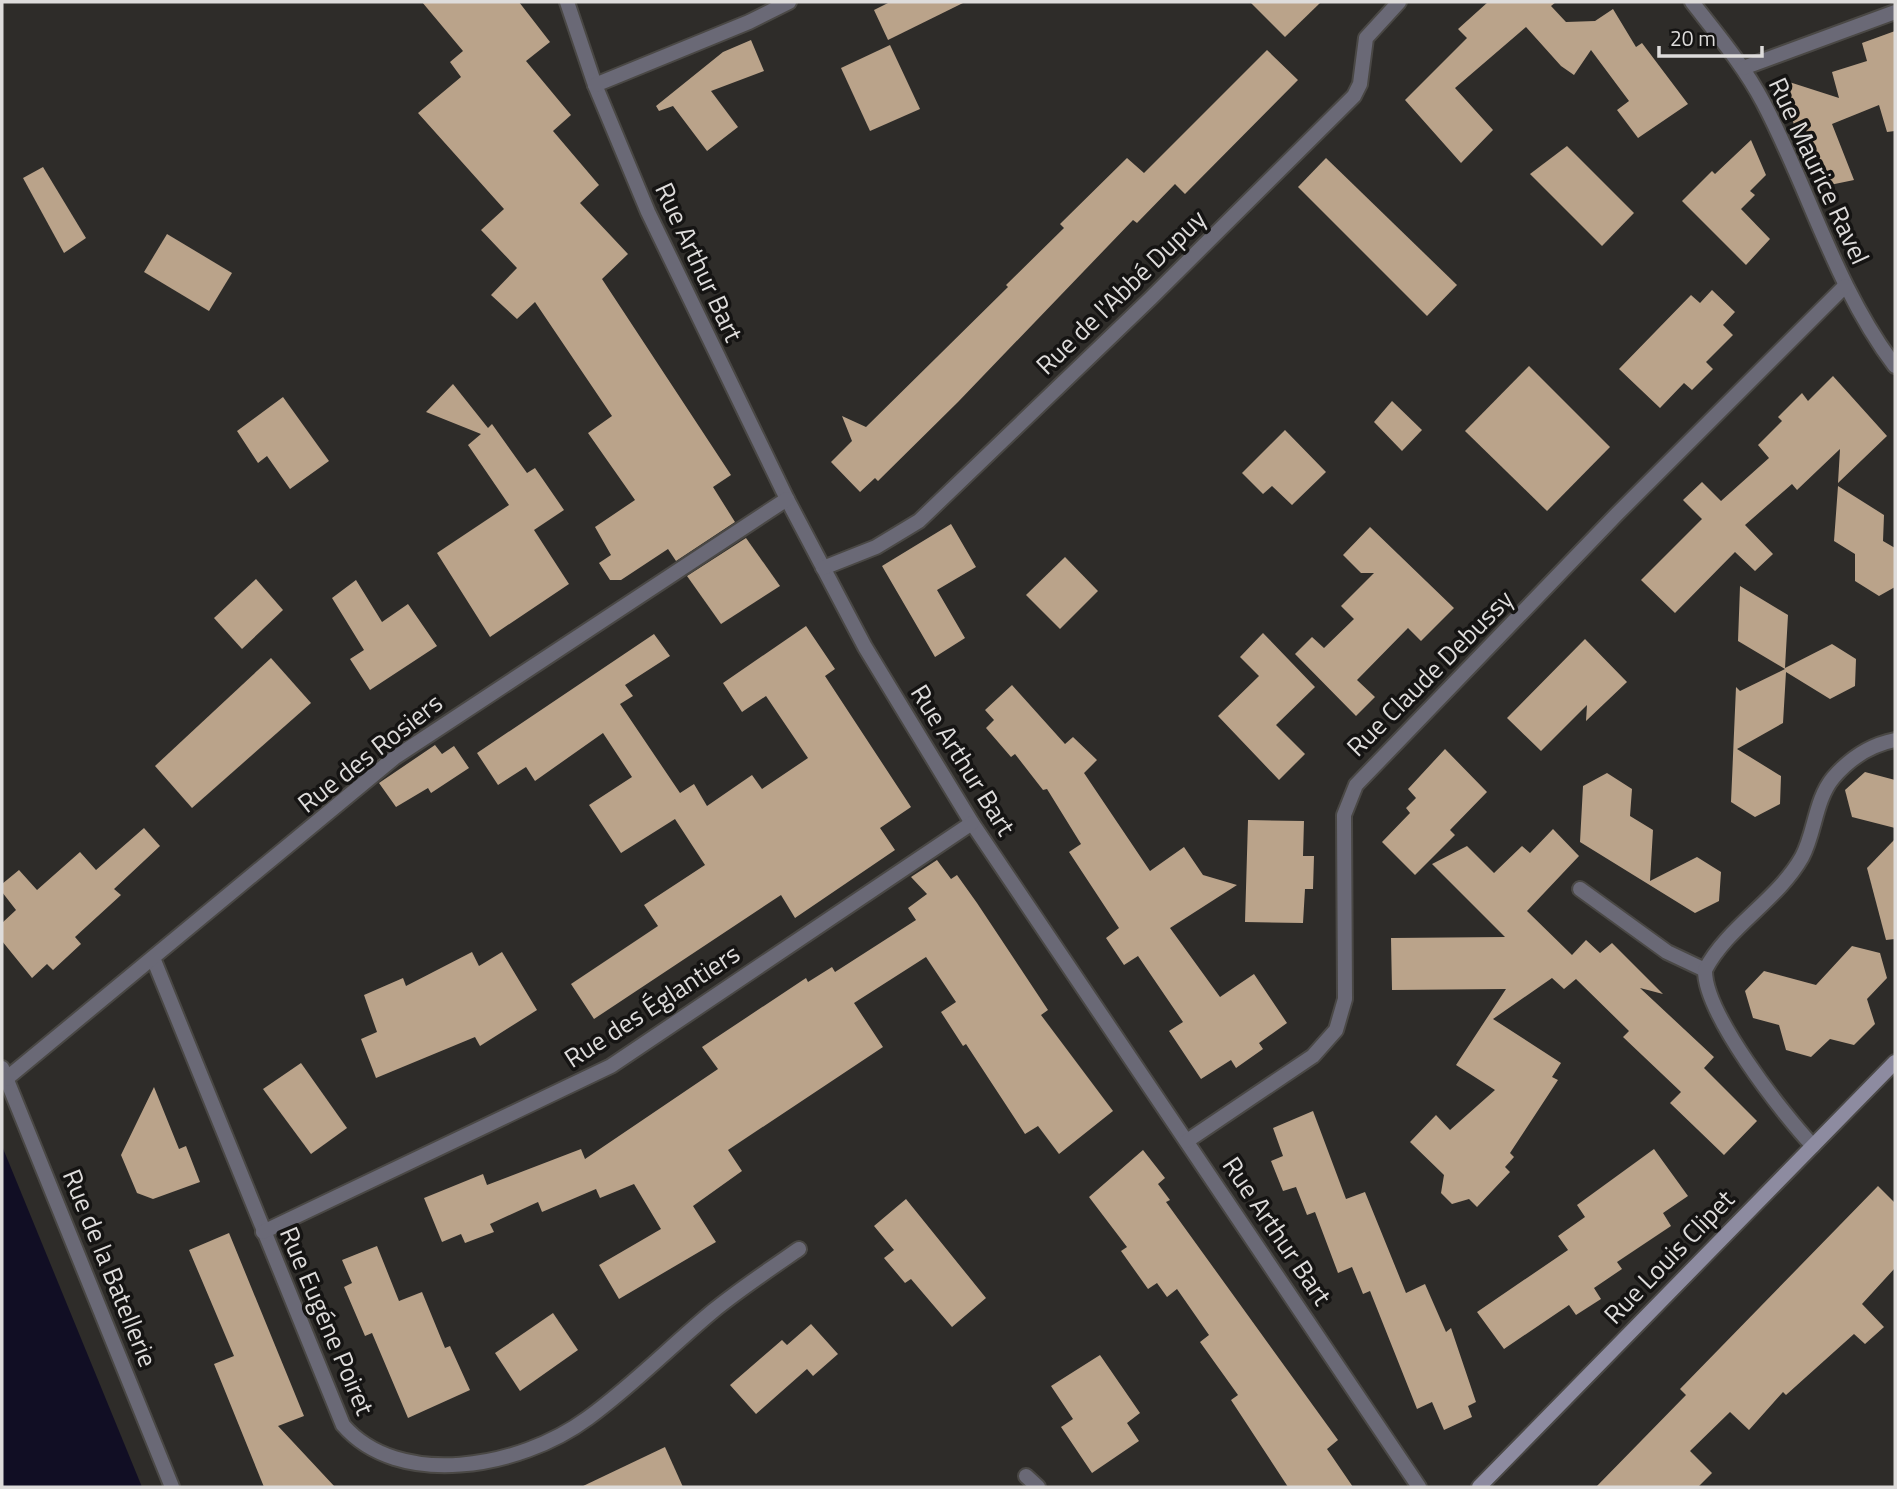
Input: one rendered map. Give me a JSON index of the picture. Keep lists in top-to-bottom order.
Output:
{
  "streets": {
    "street": [
      "Rue Maurice Ravel",
      "Rue Arthur Bart",
      "Rue de l'Abbé Dupuy",
      "Rue Claude Debussy",
      "Rue des Rosiers",
      "Rue des Églantiers",
      "Rue Louis Clipet",
      "Rue de la Batellerie",
      "Rue Eugéne Poiret"
    ]
  },
  "crossings": [
    ["Rue Maurice Ravel", "Rue Claude Debussy"],
    ["Rue Arthur Bart", "Rue de l'Abbé Dupuy"],
    ["Rue Arthur Bart", "Rue Claude Debussy"],
    ["Rue Arthur Bart", "Rue des Rosiers"],
    ["Rue Arthur Bart", "Rue des Églantiers"],
    ["Rue des Rosiers", "Rue de la Batellerie"],
    ["Rue des Rosiers", "Rue Eugéne Poiret"],
    ["Rue des Églantiers", "Rue Eugéne Poiret"]
  ],
  "scale_bar": "20 m"
}
